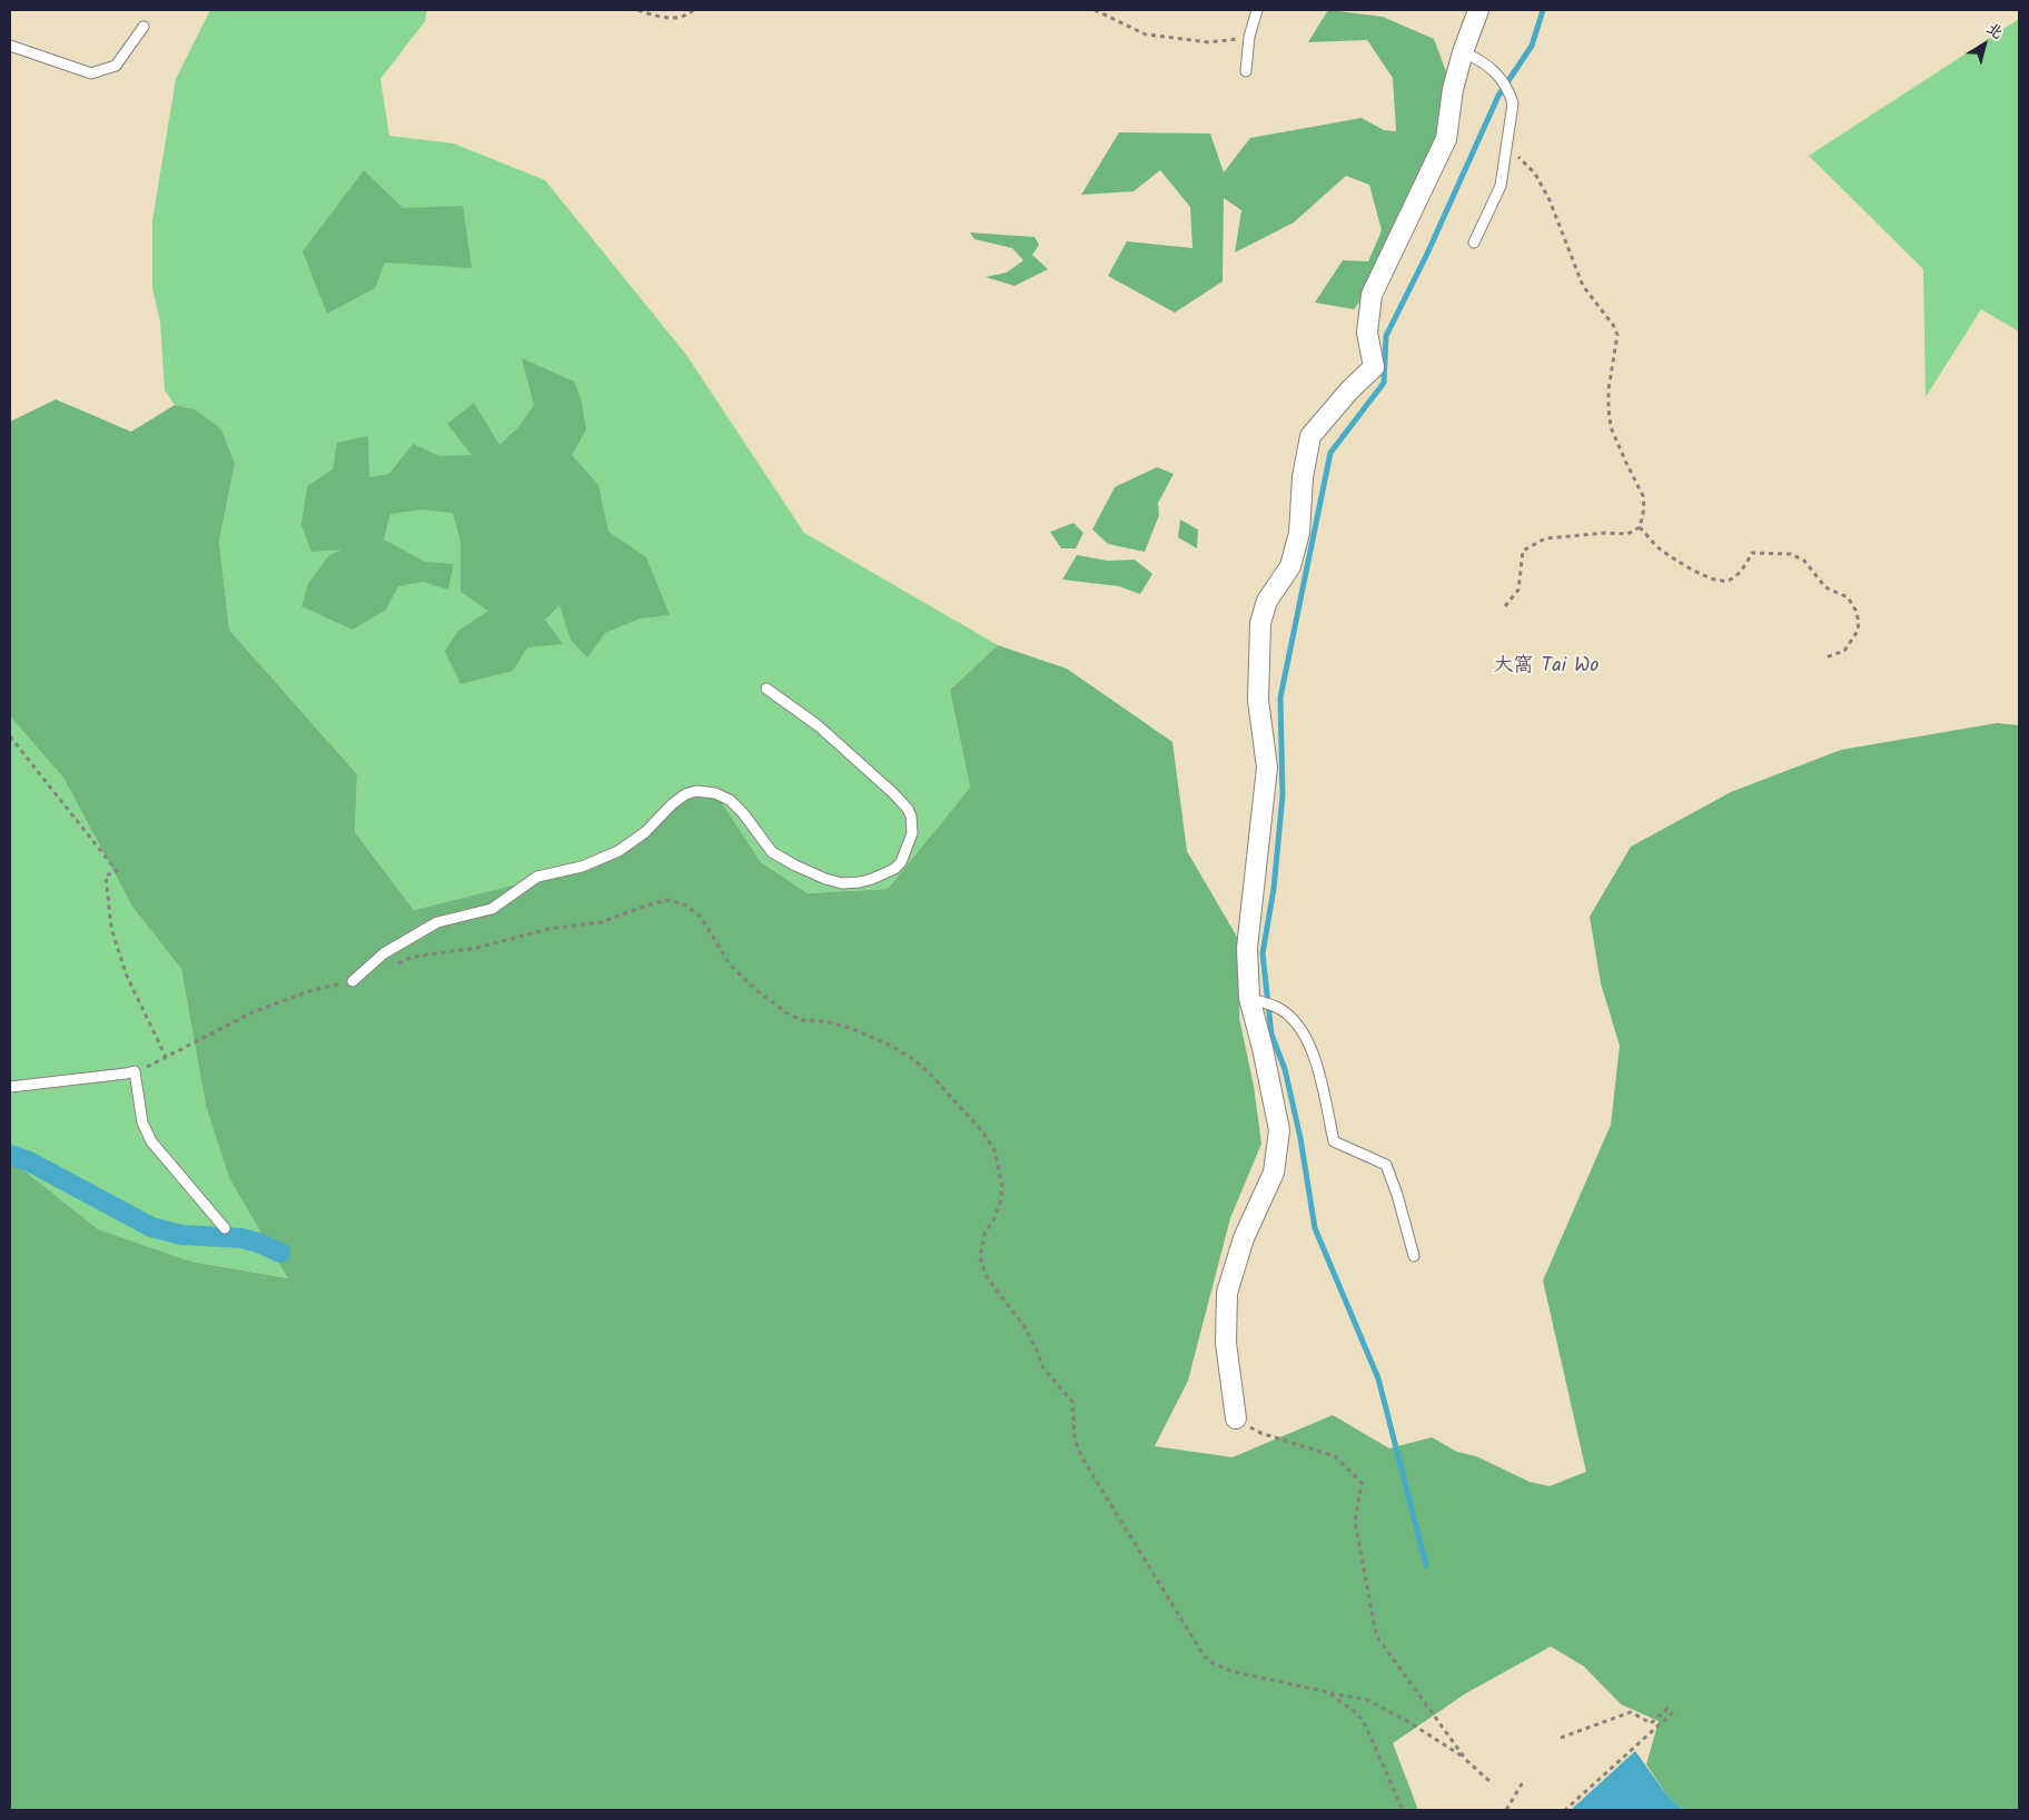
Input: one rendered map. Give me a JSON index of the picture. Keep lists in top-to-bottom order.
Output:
{
  "districts": ["大窩 Tai Wo"],
  "north": "top right"
}
